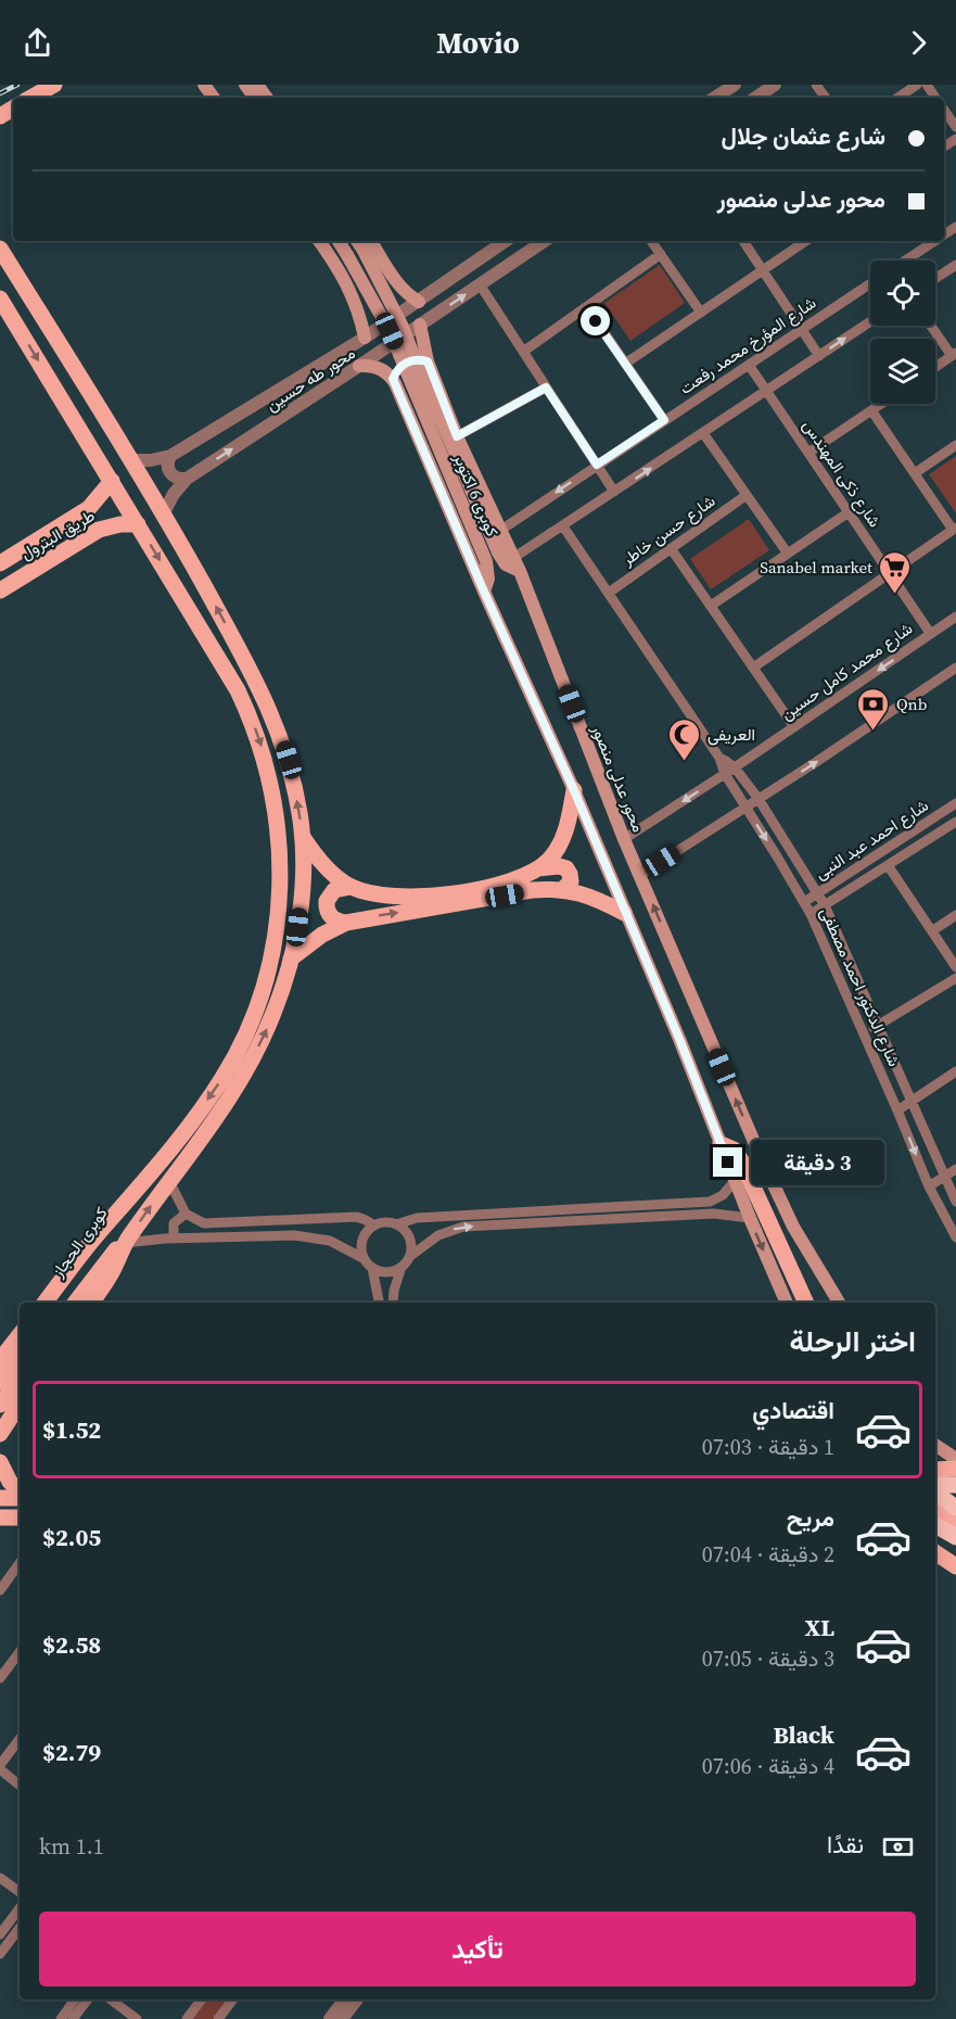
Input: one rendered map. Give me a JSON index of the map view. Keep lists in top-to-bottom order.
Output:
{
  "streets": {
    "main road": [
      "كوبرى 6 اكتوبر",
      "طريق البترول",
      "محور عدلى منصور",
      "كوبرى الحجاز"
    ],
    "street": [
      "شارع المؤرخ محمد رفعت",
      "محور طه حسين",
      "شارع ذكى المهندس",
      "شارع حسن خاطر",
      "شارع محمد كامل حسين",
      "شارع احمد عبد النبى",
      "شارع الدكتور احمد مصطفى"
    ]
  },
  "crossings": [
    ["شارع المؤرخ محمد رفعت", "شارع ذكى المهندس"],
    ["شارع المؤرخ محمد رفعت", "محور عدلى منصور"],
    ["محور طه حسين", "محور عدلى منصور"],
    ["شارع ذكى المهندس", "شارع محمد كامل حسين"],
    ["كوبرى 6 اكتوبر", "محور عدلى منصور"],
    ["شارع حسن خاطر", "شارع الدكتور احمد مصطفى"],
    ["شارع محمد كامل حسين", "محور عدلى منصور"],
    ["شارع محمد كامل حسين", "شارع الدكتور احمد مصطفى"],
    ["شارع احمد عبد النبى", "شارع الدكتور احمد مصطفى"]
  ],
  "places": {
    "supermarket": ["Sanabel market"],
    "bank": ["Qnb"],
    "mosque": ["العريفى"]
  },
  "page": {
    "header": "Movio",
    "banner": ["شارع عثمان جلال", "محور عدلى منصور"],
    "bubble": "3 دقيقة",
    "heading": "اختر الرحلة",
    "list": [
      {
        "name": "اقتصادي",
        "note": "1 دقيقة · 07:03",
        "value": "$1.52"
      },
      {
        "name": "مريح",
        "note": "2 دقيقة · 07:04",
        "value": "$2.05"
      },
      {
        "name": "XL",
        "note": "3 دقيقة · 07:05",
        "value": "$2.58"
      },
      {
        "name": "Black",
        "note": "4 دقيقة · 07:06",
        "value": "$2.79"
      }
    ],
    "pay": ["نقدًا", "1.1 km"],
    "buttons": "تأكيد"
  }
}
